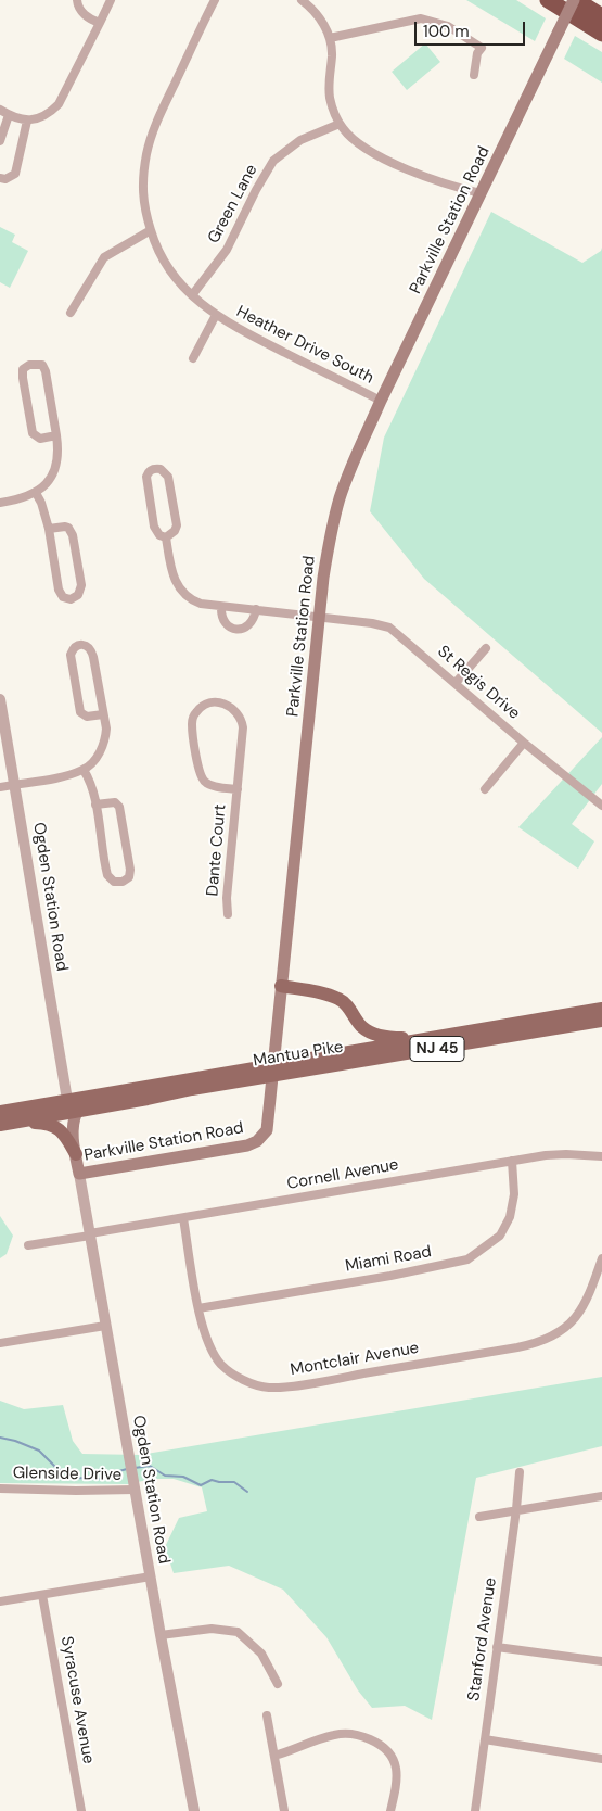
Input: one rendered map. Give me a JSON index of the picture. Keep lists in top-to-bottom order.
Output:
{
  "streets": {
    "main road": ["Parkville Station Road", "NJ 45", "Mantua Pike"],
    "street": [
      "Green Lane",
      "Heather Drive South",
      "St Regis Drive",
      "Dante Court",
      "Ogden Station Road",
      "Cornell Avenue",
      "Miami Road",
      "Montclair Avenue",
      "Glenside Drive",
      "Stanford Avenue",
      "Syracuse Avenue"
    ]
  },
  "crossings": [
    ["Green Lane", "Heather Drive South"],
    ["Parkville Station Road", "Heather Drive South"],
    ["Parkville Station Road", "St Regis Drive"],
    ["Parkville Station Road", "Ogden Station Road"],
    ["Parkville Station Road", "Mantua Pike"],
    ["Ogden Station Road", "Mantua Pike"],
    ["Ogden Station Road", "Cornell Avenue"],
    ["Ogden Station Road", "Glenside Drive"],
    ["Cornell Avenue", "Miami Road"],
    ["Cornell Avenue", "Montclair Avenue"],
    ["Miami Road", "Montclair Avenue"]
  ],
  "scale_bar": "100 m"
}
